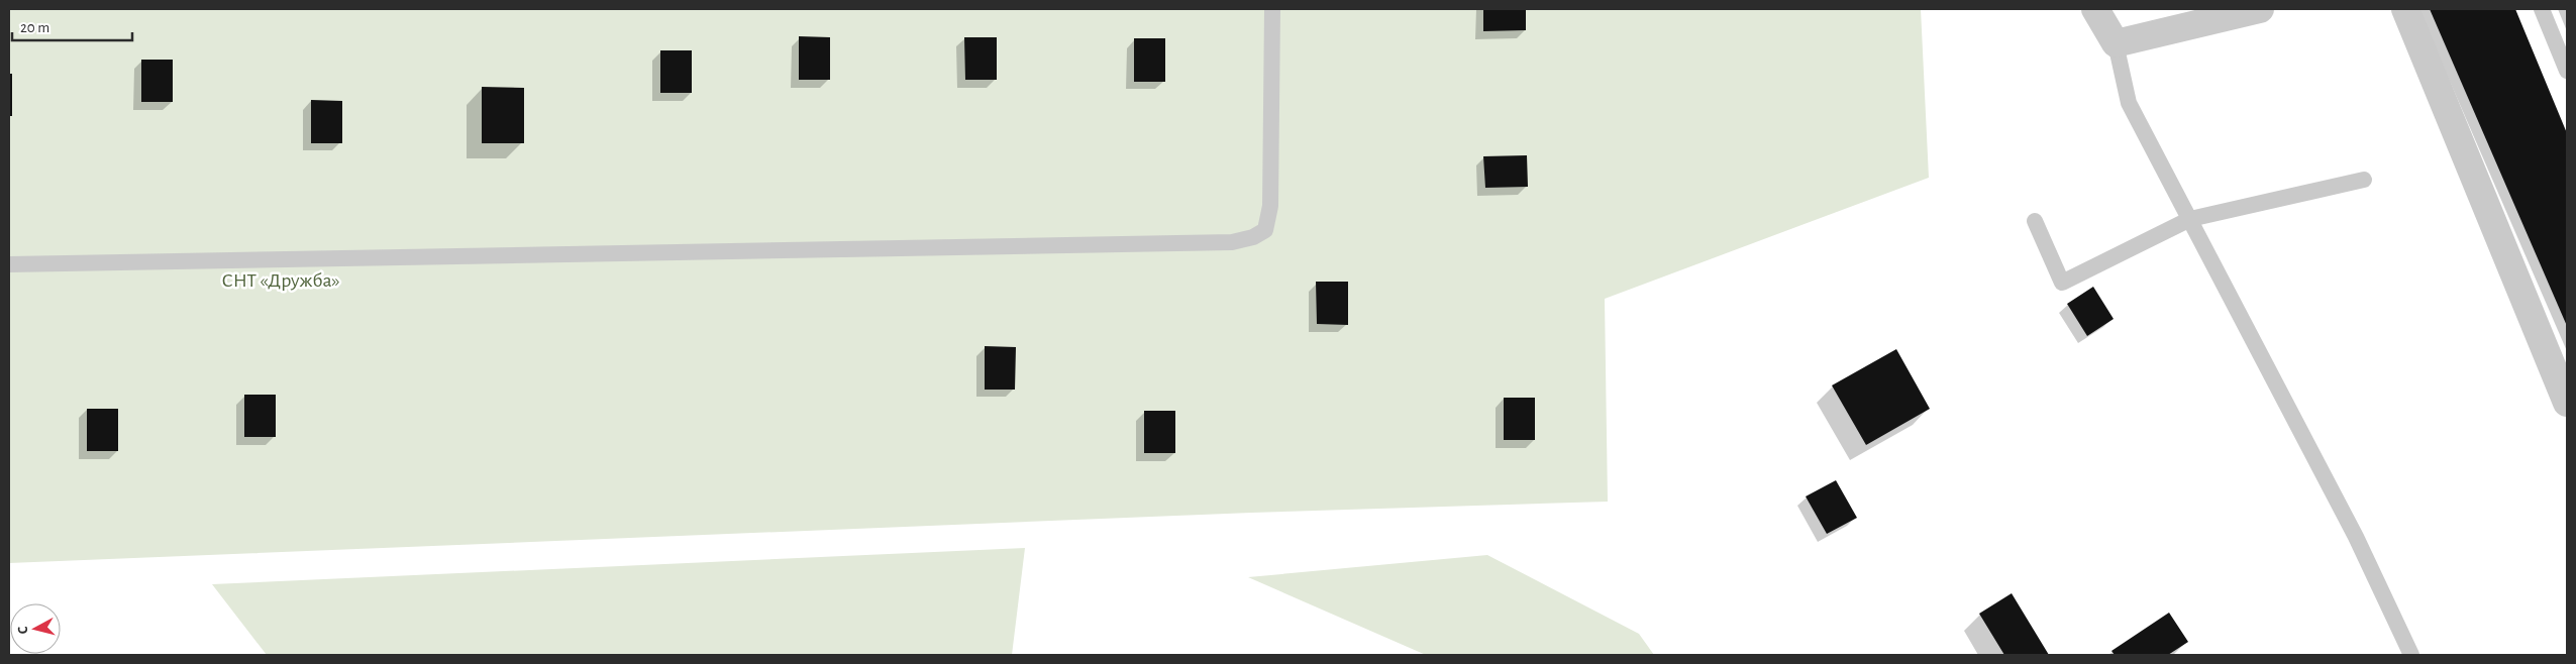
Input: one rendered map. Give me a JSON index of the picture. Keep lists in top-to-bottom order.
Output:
{
  "parks": ["СНТ «Дружба»"],
  "scale_bar": "20 m",
  "north": "left"
}
